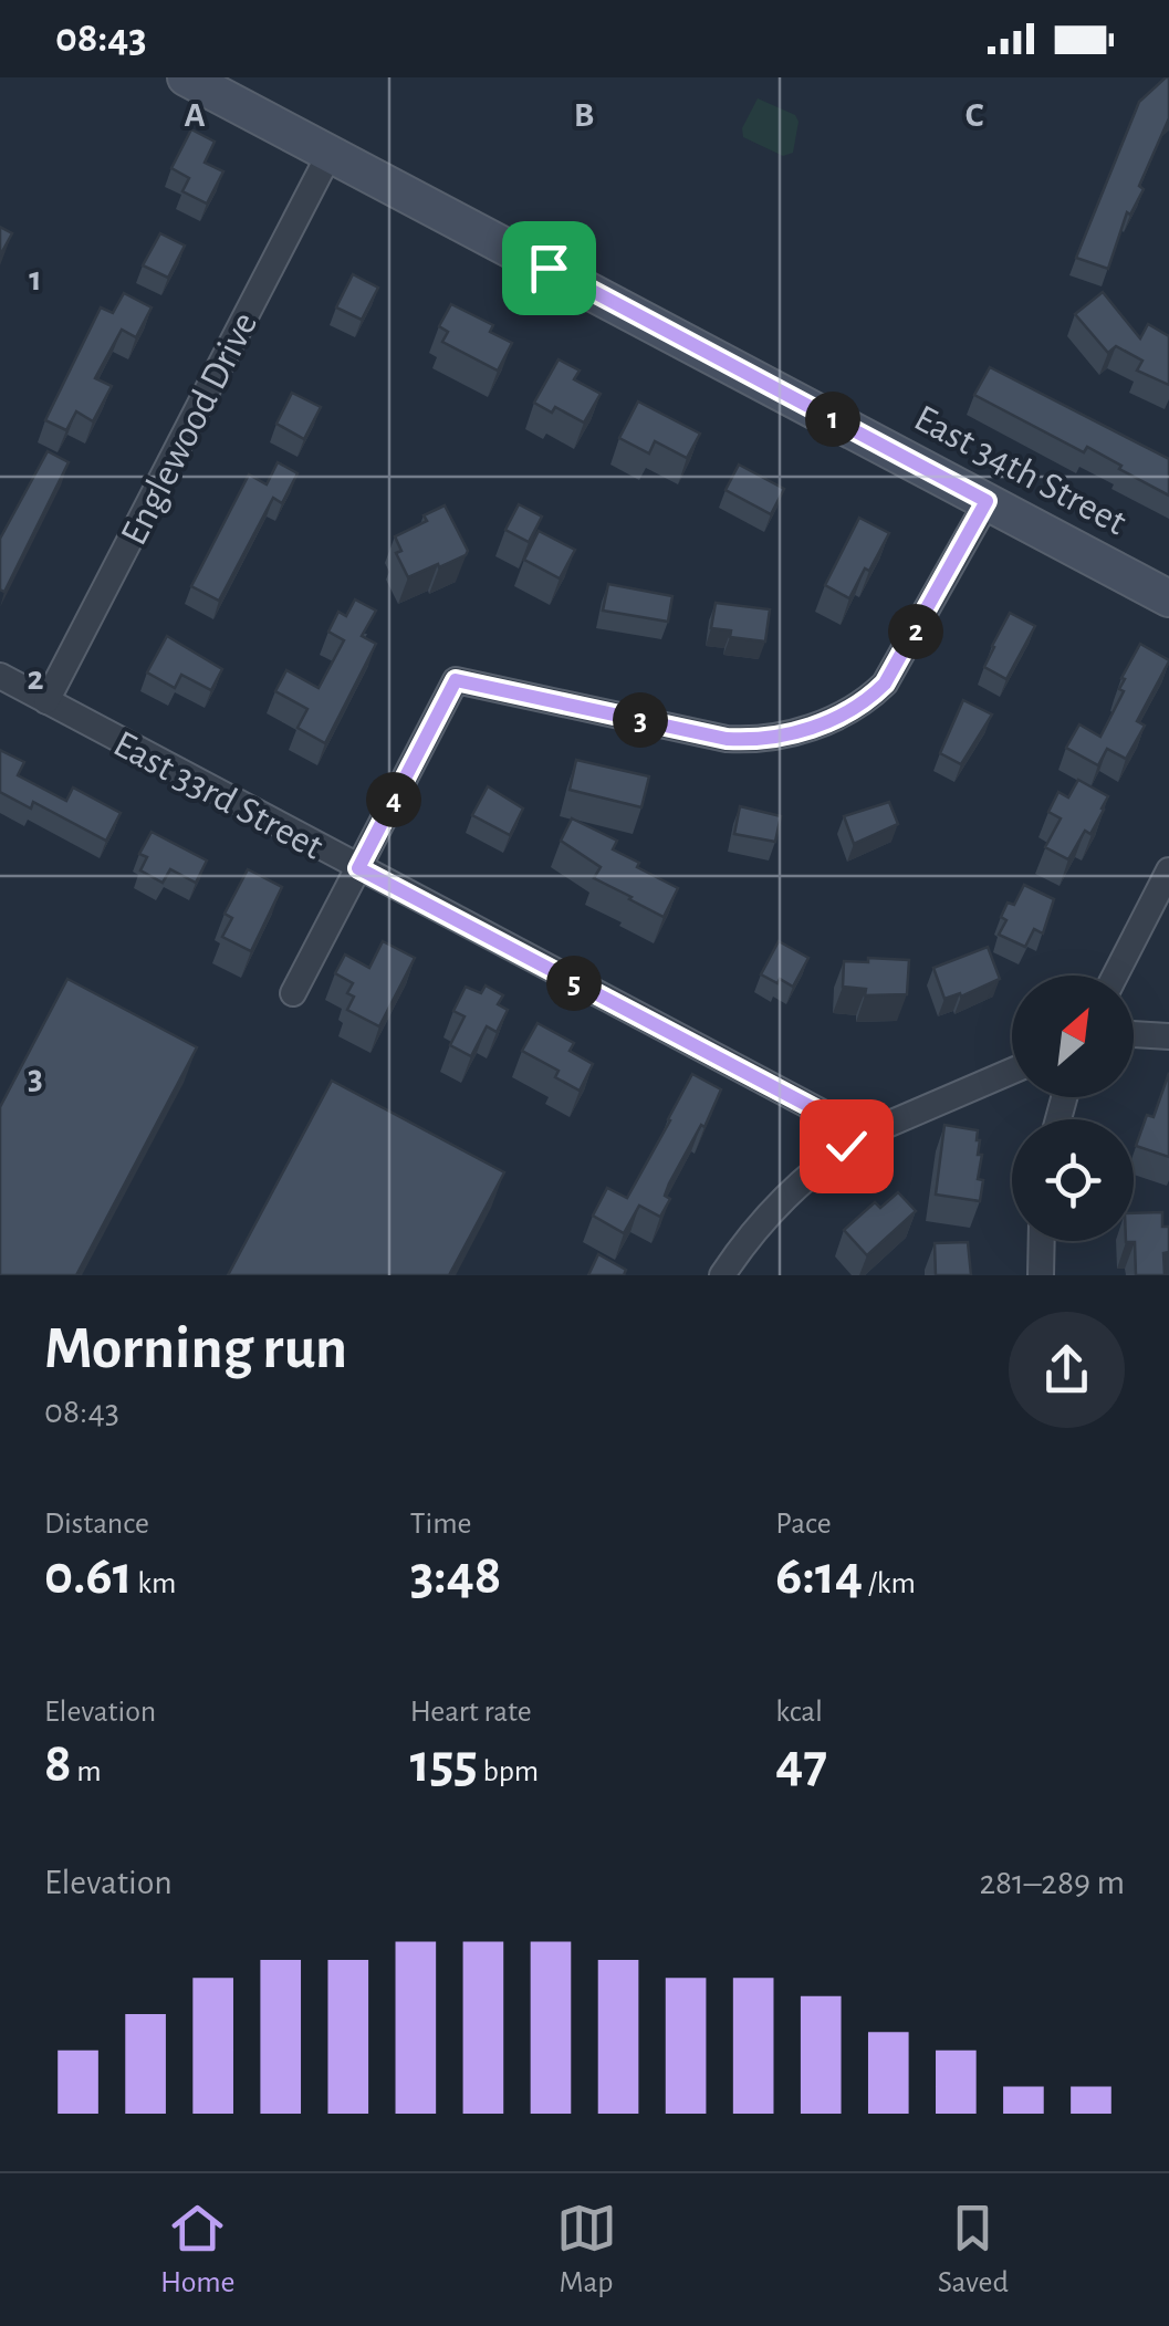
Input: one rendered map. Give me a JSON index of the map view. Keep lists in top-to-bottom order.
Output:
{
  "streets": {
    "street": ["Englewood Drive", "East 34th Street", "East 33rd Street"]
  },
  "crossings": [
    ["Englewood Drive", "East 34th Street"],
    ["Englewood Drive", "East 33rd Street"]
  ],
  "north": "top right",
  "page": {
    "status": "08:43",
    "pins": [
      "1",
      "2",
      "3",
      "4",
      "5"
    ],
    "heading": ["Morning run", "08:43"],
    "stats": [
      ["Distance", "0.61 km"],
      ["Time", "3:48"],
      ["Pace", "6:14 /km"],
      ["Elevation", "8 m"],
      ["Heart rate", "155 bpm"],
      ["kcal", "47"]
    ],
    "chart": ["Elevation", "281–289 m"],
    "tabs": ["Home", "Map", "Saved"]
  },
  "grid": {
    "columns": ["A", "B", "C"],
    "rows": ["1", "2", "3"]
  }
}
